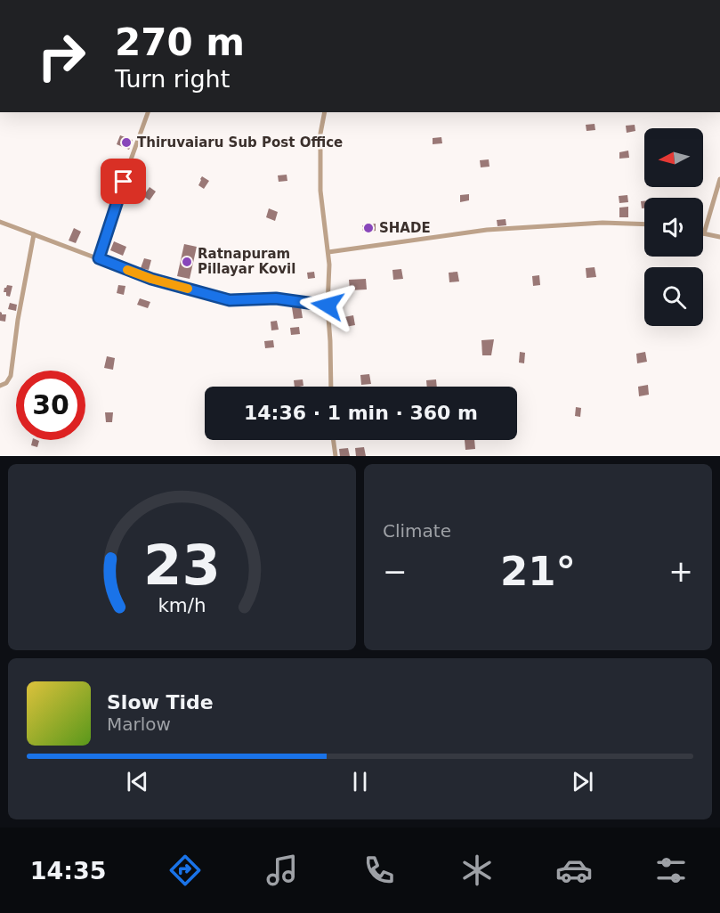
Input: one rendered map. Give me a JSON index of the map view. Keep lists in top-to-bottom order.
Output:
{
  "places": ["Thiruvaiaru Sub Post Office", "SHADE", "Ratnapuram Pillayar Kovil"],
  "north": "left",
  "page": {
    "turn": ["270 m", "Turn right"],
    "limit": "30",
    "trip": "14:36 · 1 min · 360 m",
    "tile": "Climate",
    "heat": ["−", "21°", "+"],
    "song": ["Slow Tide", "Marlow"],
    "tabs": "14:35",
    "gauge": ["23", "km/h"]
  }
}
